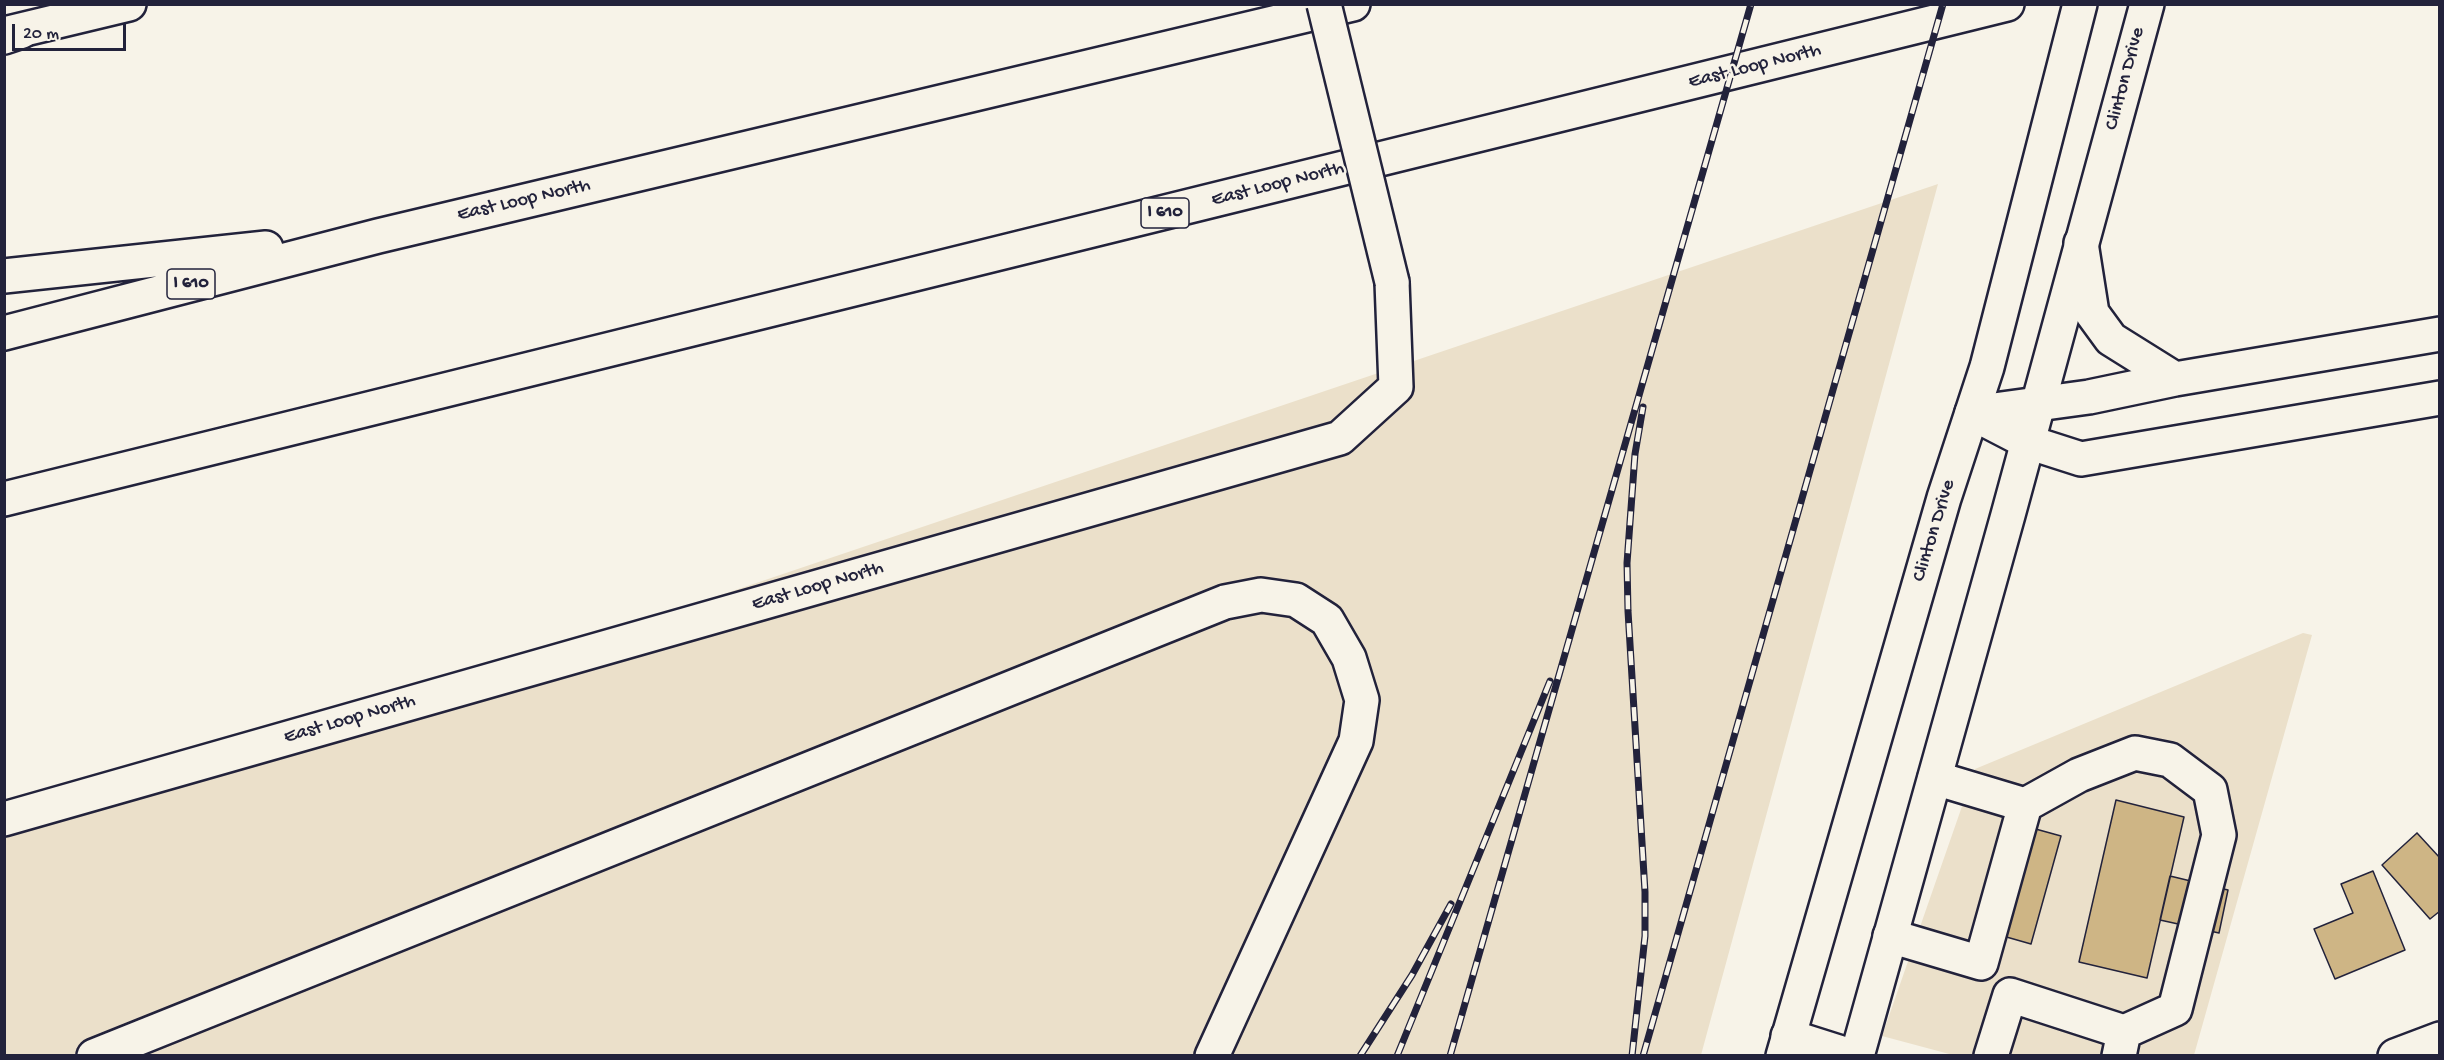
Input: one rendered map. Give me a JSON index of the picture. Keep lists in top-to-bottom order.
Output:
{
  "streets": {
    "main road": ["East Loop North", "Clinton Drive", "I 610"]
  },
  "scale_bar": "20 m"
}
